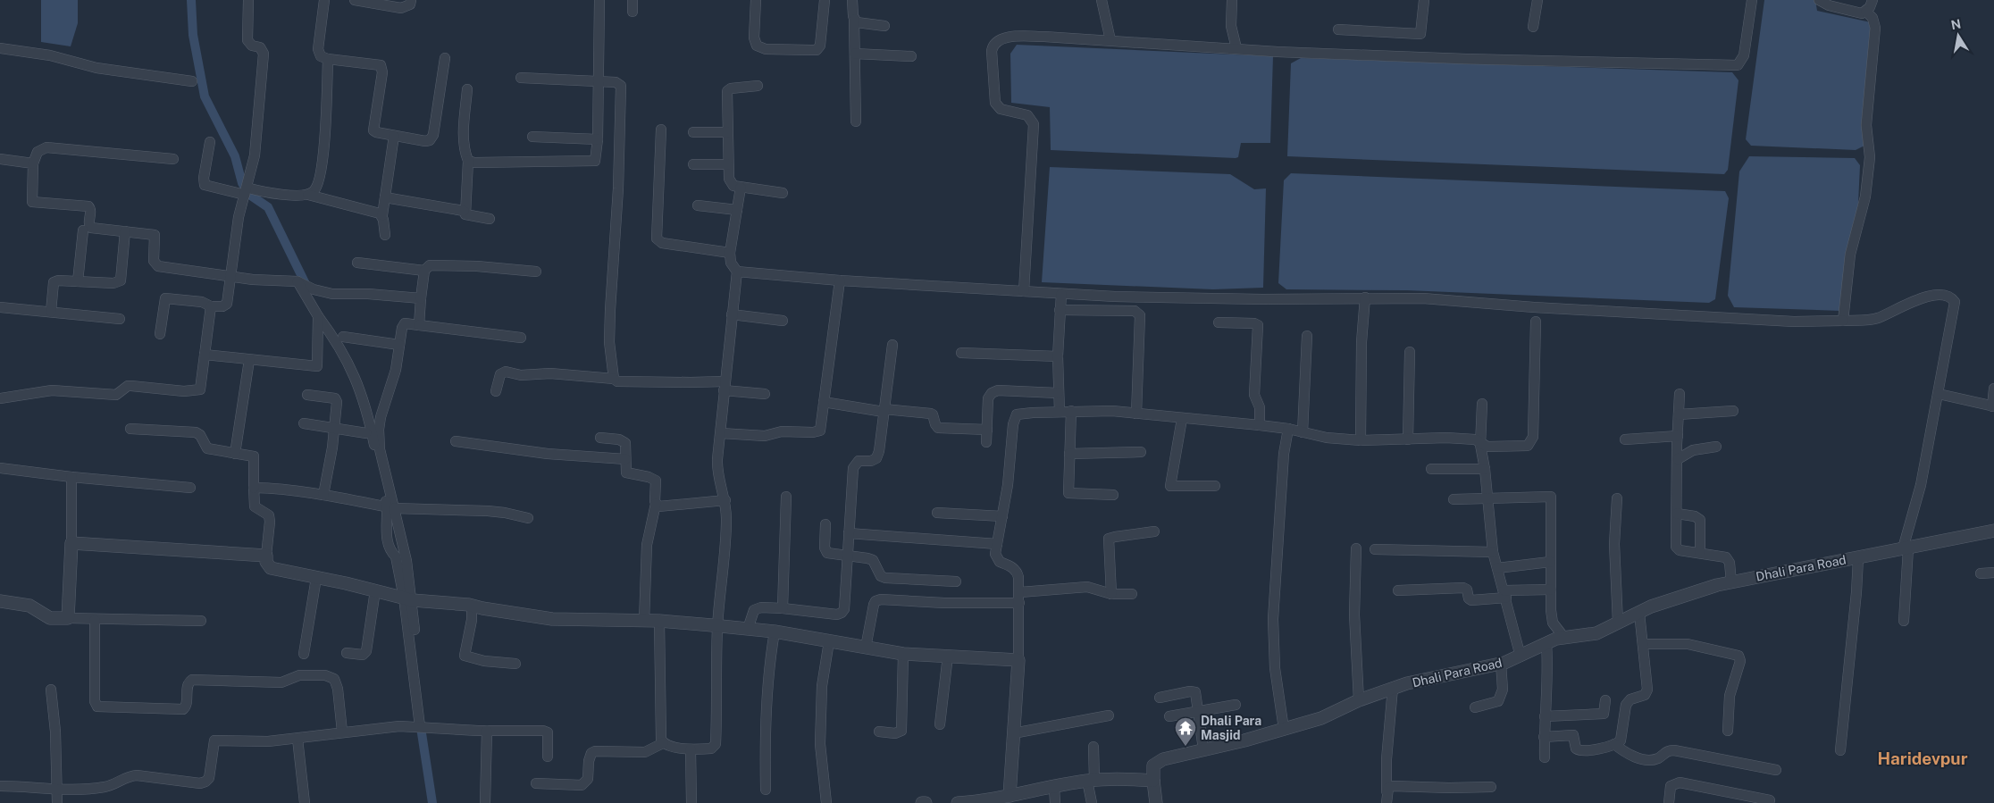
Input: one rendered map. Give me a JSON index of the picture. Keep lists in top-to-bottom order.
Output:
{
  "streets": {
    "street": ["Dhali Para Road"]
  },
  "districts": ["Haridevpur"],
  "places": {
    "temple": ["Dhali Para Masjid"]
  },
  "north": "top"
}
